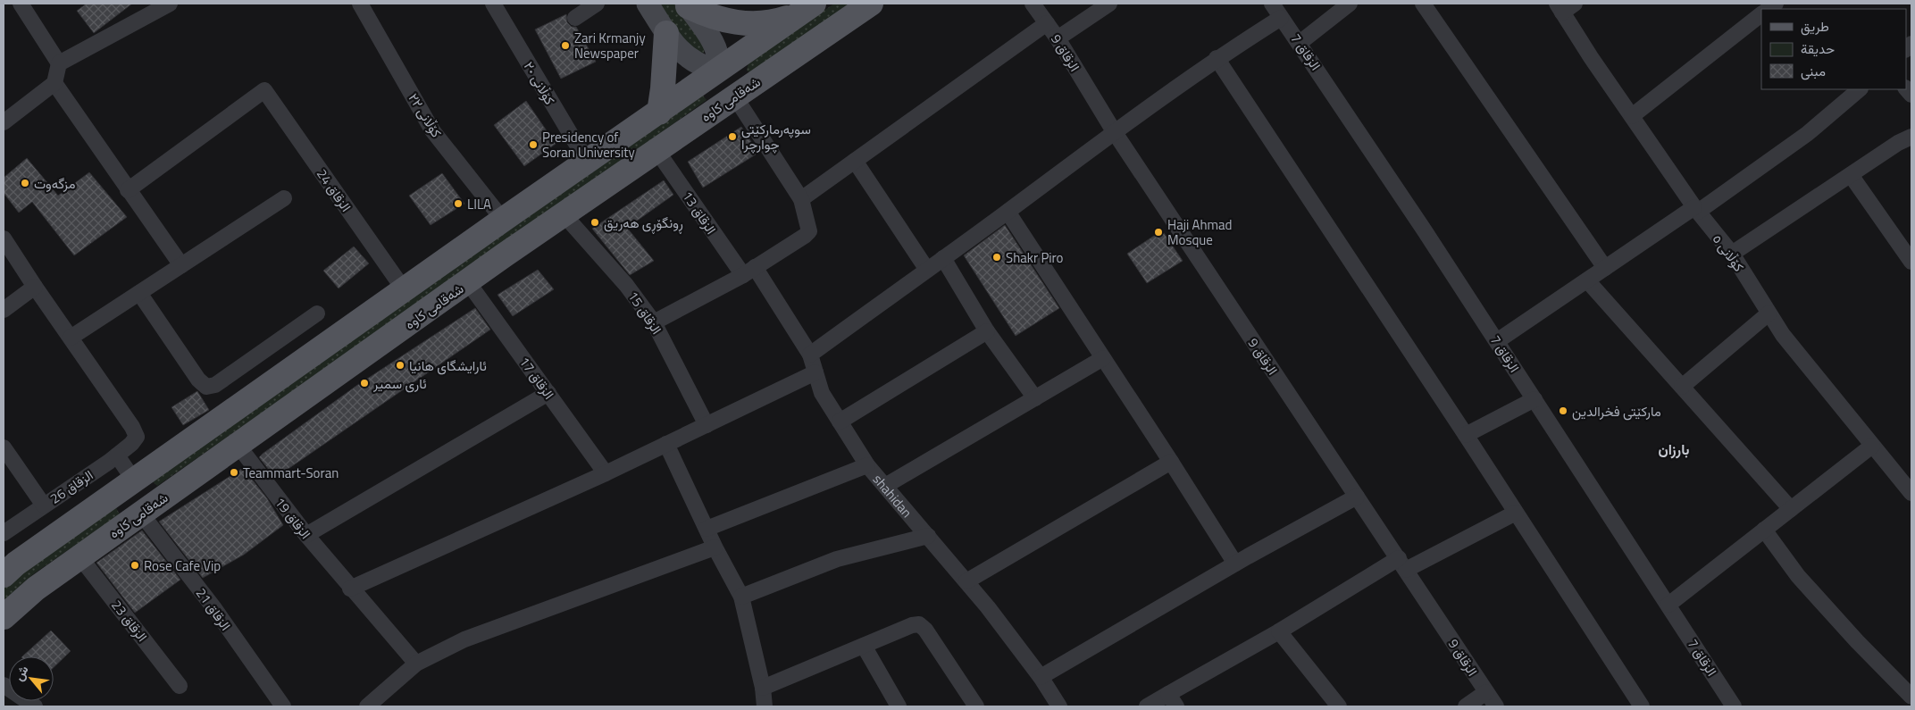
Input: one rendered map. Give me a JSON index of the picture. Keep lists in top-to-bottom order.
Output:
{
  "streets": {
    "main road": ["شەقامی کاوە"],
    "street": [
      "الزقاق 7",
      "الزقاق 9",
      "کۆڵانی ٢٠",
      "کۆڵانی ٢٢",
      "الزقاق 24",
      "الزقاق 13",
      "کۆڵانی ٥",
      "الزقاق 15",
      "الزقاق 17",
      "الزقاق 26",
      "shahidan",
      "الزقاق 19",
      "الزقاق 21",
      "الزقاق 23"
    ]
  },
  "crossings": [
    ["شەقامی کاوە", "الزقاق 13"],
    ["شەقامی کاوە", "الزقاق 15"],
    ["شەقامی کاوە", "الزقاق 17"],
    ["شەقامی کاوە", "الزقاق 19"],
    ["شەقامی کاوە", "الزقاق 21"],
    ["شەقامی کاوە", "الزقاق 23"],
    ["الزقاق 13", "shahidan"]
  ],
  "districts": ["بارزان"],
  "places": [
    "Zari Krmanjy Newspaper",
    "سوپەرمارکێتی چوارچرا",
    "Presidency of Soran University",
    "مزگەوت",
    "LILA",
    "ڕونگۆڕی هەریق",
    "Haji Ahmad Mosque",
    "Shakr Piro",
    "ئارایشگای هانیا",
    "ئارى سمير",
    "مارکێتی فخرالدین",
    "Teammart-Soran",
    "Rose Cafe Vip"
  ],
  "legend": ["طريق", "حديقة", "مبنى"],
  "north": "top left"
}
